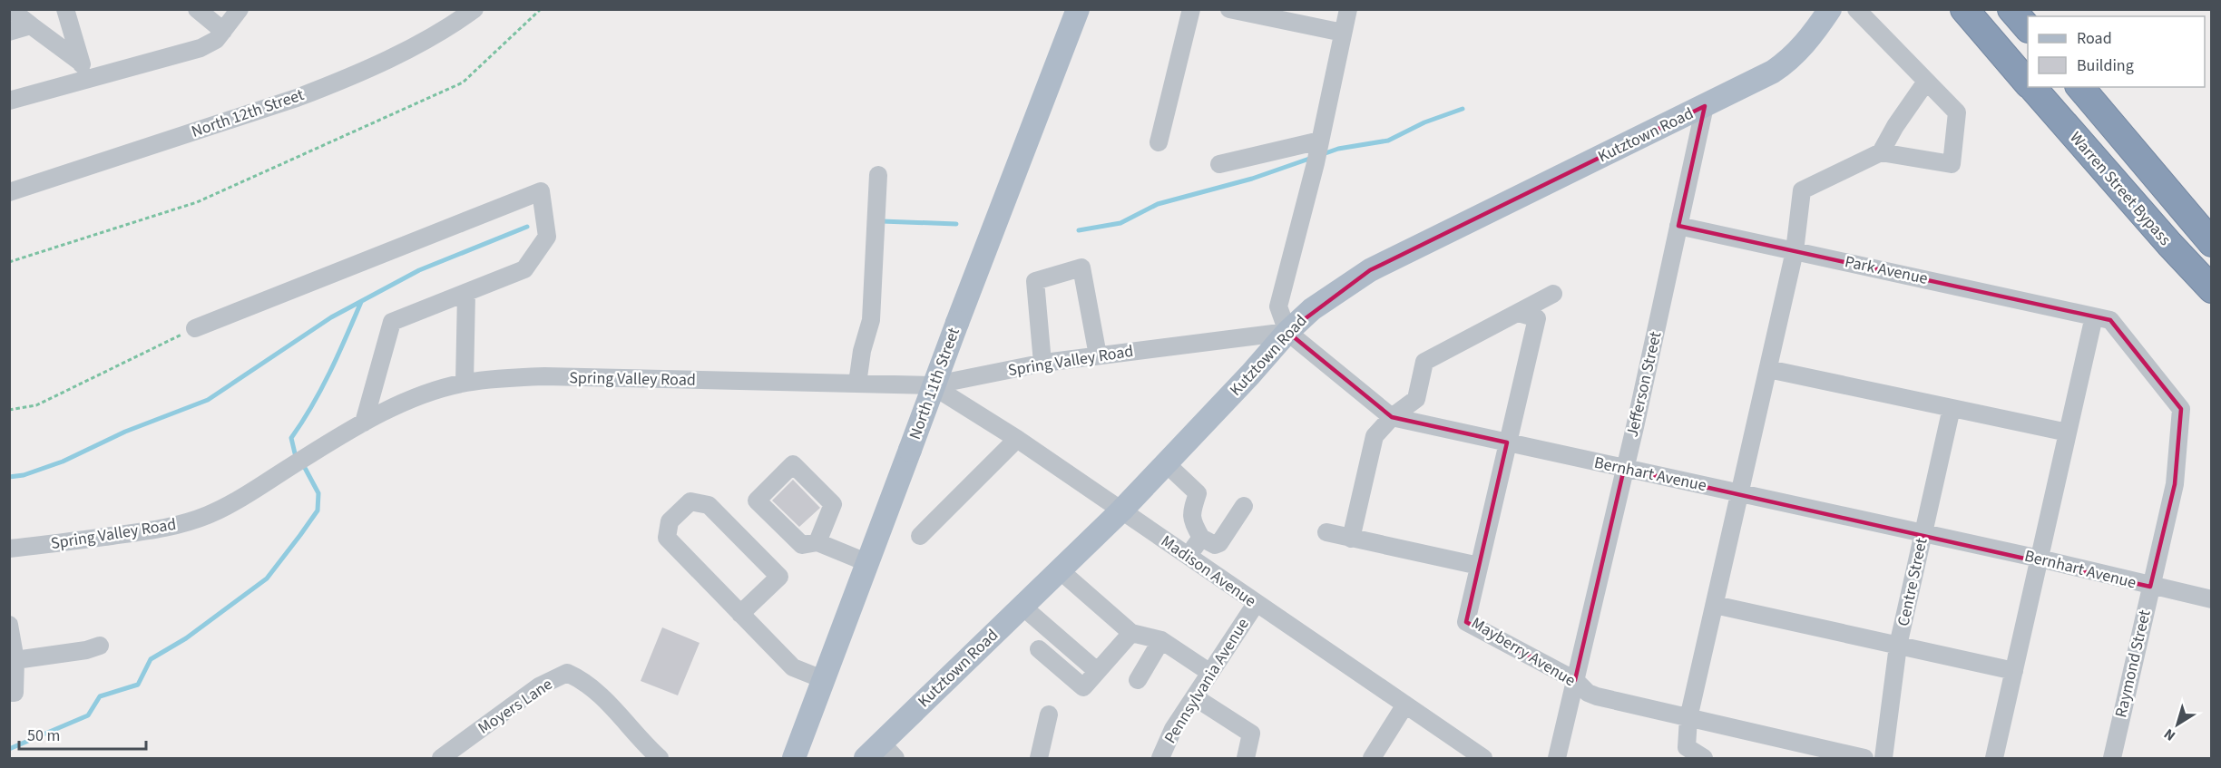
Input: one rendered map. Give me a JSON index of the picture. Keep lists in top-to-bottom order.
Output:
{
  "streets": {
    "highway": ["Warren Street Bypass"],
    "main road": ["Kutztown Road", "North 11th Street"],
    "street": [
      "North 12th Street",
      "Park Avenue",
      "Spring Valley Road",
      "Jefferson Street",
      "Bernhart Avenue",
      "Madison Avenue",
      "Centre Street",
      "Mayberry Avenue",
      "Raymond Street",
      "Pennsylvania Avenue",
      "Moyers Lane"
    ]
  },
  "crossings": [
    ["Kutztown Road", "Spring Valley Road"],
    ["Kutztown Road", "Jefferson Street"],
    ["Kutztown Road", "Bernhart Avenue"],
    ["Kutztown Road", "Madison Avenue"],
    ["Park Avenue", "Jefferson Street"],
    ["Park Avenue", "Raymond Street"],
    ["Spring Valley Road", "Bernhart Avenue"],
    ["Spring Valley Road", "Madison Avenue"],
    ["Jefferson Street", "Bernhart Avenue"],
    ["Jefferson Street", "Mayberry Avenue"],
    ["Bernhart Avenue", "Centre Street"],
    ["Bernhart Avenue", "Mayberry Avenue"],
    ["Bernhart Avenue", "Raymond Street"],
    ["Madison Avenue", "Pennsylvania Avenue"]
  ],
  "legend": ["Road", "Building"],
  "scale_bar": "50 m",
  "north": "bottom left"
}
